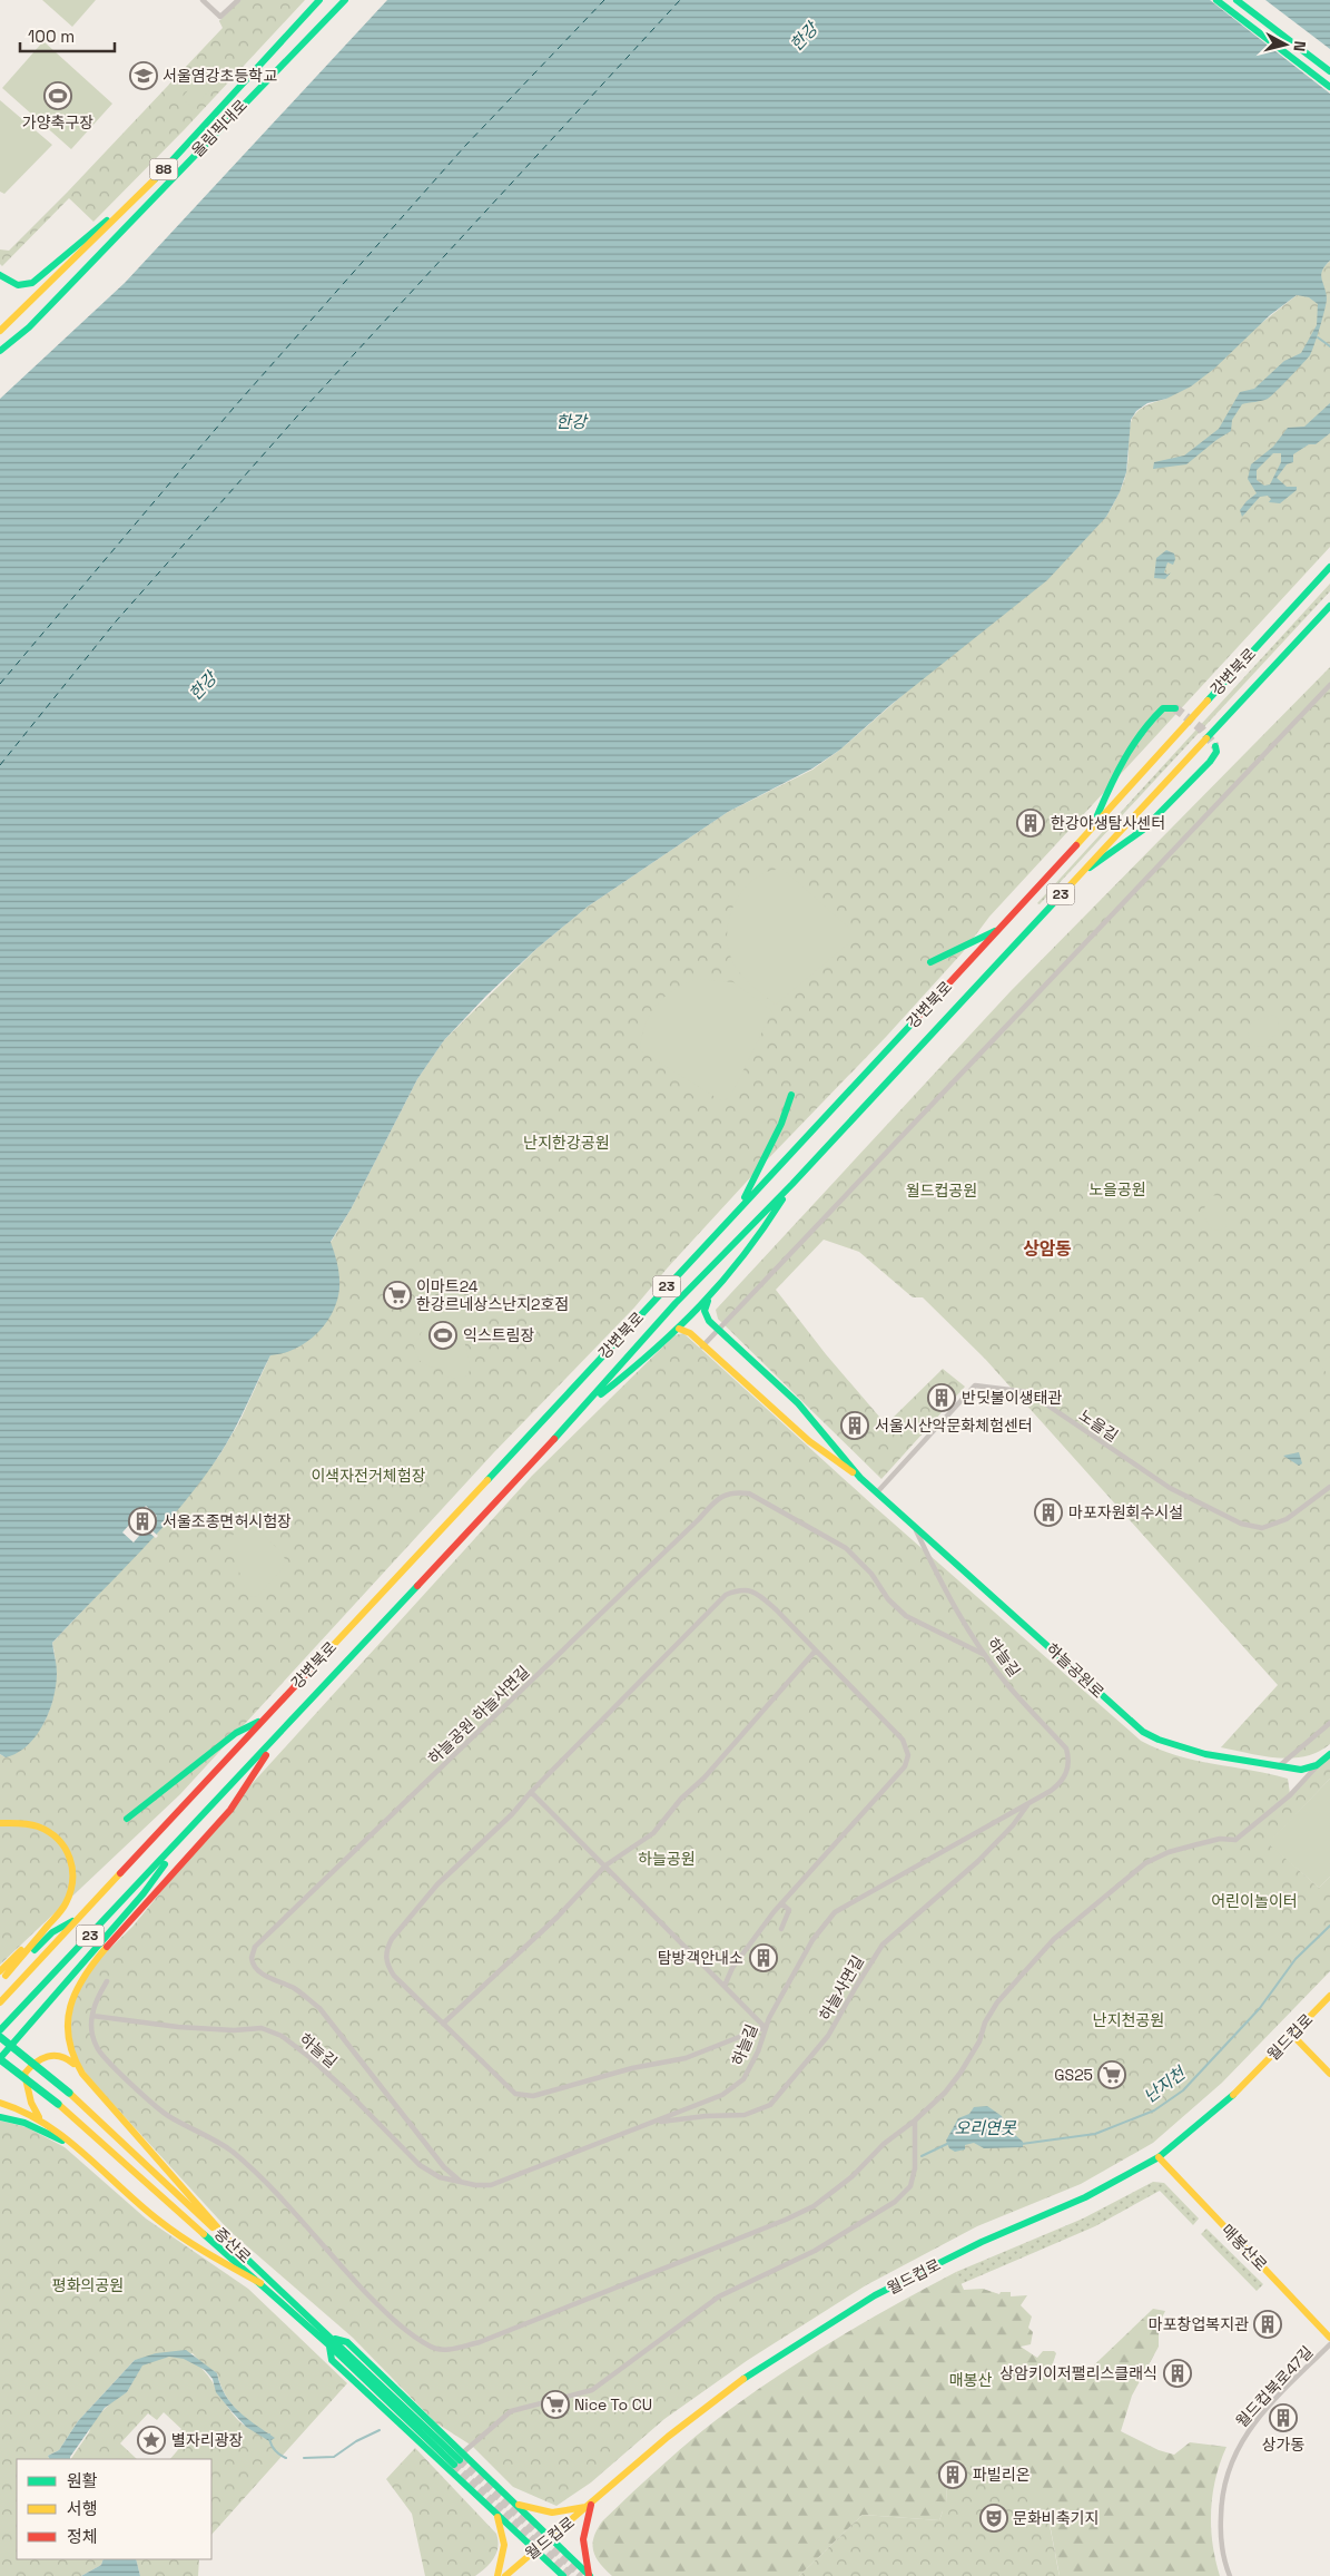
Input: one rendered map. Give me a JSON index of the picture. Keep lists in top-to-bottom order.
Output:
{
  "streets": {
    "main road": [
      "올림픽대로",
      "88",
      "강변북로",
      "23",
      "하늘공원로",
      "월드컵로",
      "증산로",
      "매봉산로"
    ],
    "street": [
      "노을길",
      "하늘길",
      "하늘공원 하늘사면길",
      "하늘사면길",
      "월드컵북로47길"
    ]
  },
  "crossings": [
    ["노을길", "하늘공원로"],
    ["하늘길", "하늘공원로"],
    ["하늘길", "하늘공원 하늘사면길"],
    ["하늘길", "하늘사면길"],
    ["월드컵로", "매봉산로"]
  ],
  "districts": ["상암동"],
  "water": ["한강", "난지천", "오리연못"],
  "parks": [
    "난지한강공원",
    "노을공원",
    "월드컵공원",
    "이색자전거체험장",
    "하늘공원",
    "어린이놀이터",
    "난지천공원",
    "평화의공원",
    "매봉산"
  ],
  "places": {
    "school or university": ["서울염강초등학교"],
    "sports": ["가양축구장", "익스트림장"],
    "building": [
      "한강야생탐사센터",
      "반딧불이생태관",
      "서울시산악문화체험센터",
      "마포자원회수시설",
      "서울조종면허시험장",
      "탐방객안내소",
      "마포창업복지관",
      "상암키이저팰리스클래식",
      "상가동",
      "파빌리온"
    ],
    "supermarket": ["이마트24 한강르네상스난지2호점", "GS25", "Nice To CU"],
    "place": ["별자리광장"],
    "theatre": ["문화비축기지"]
  },
  "legend": ["원활", "서행", "정체"],
  "scale_bar": "100 m",
  "north": "right"
}
